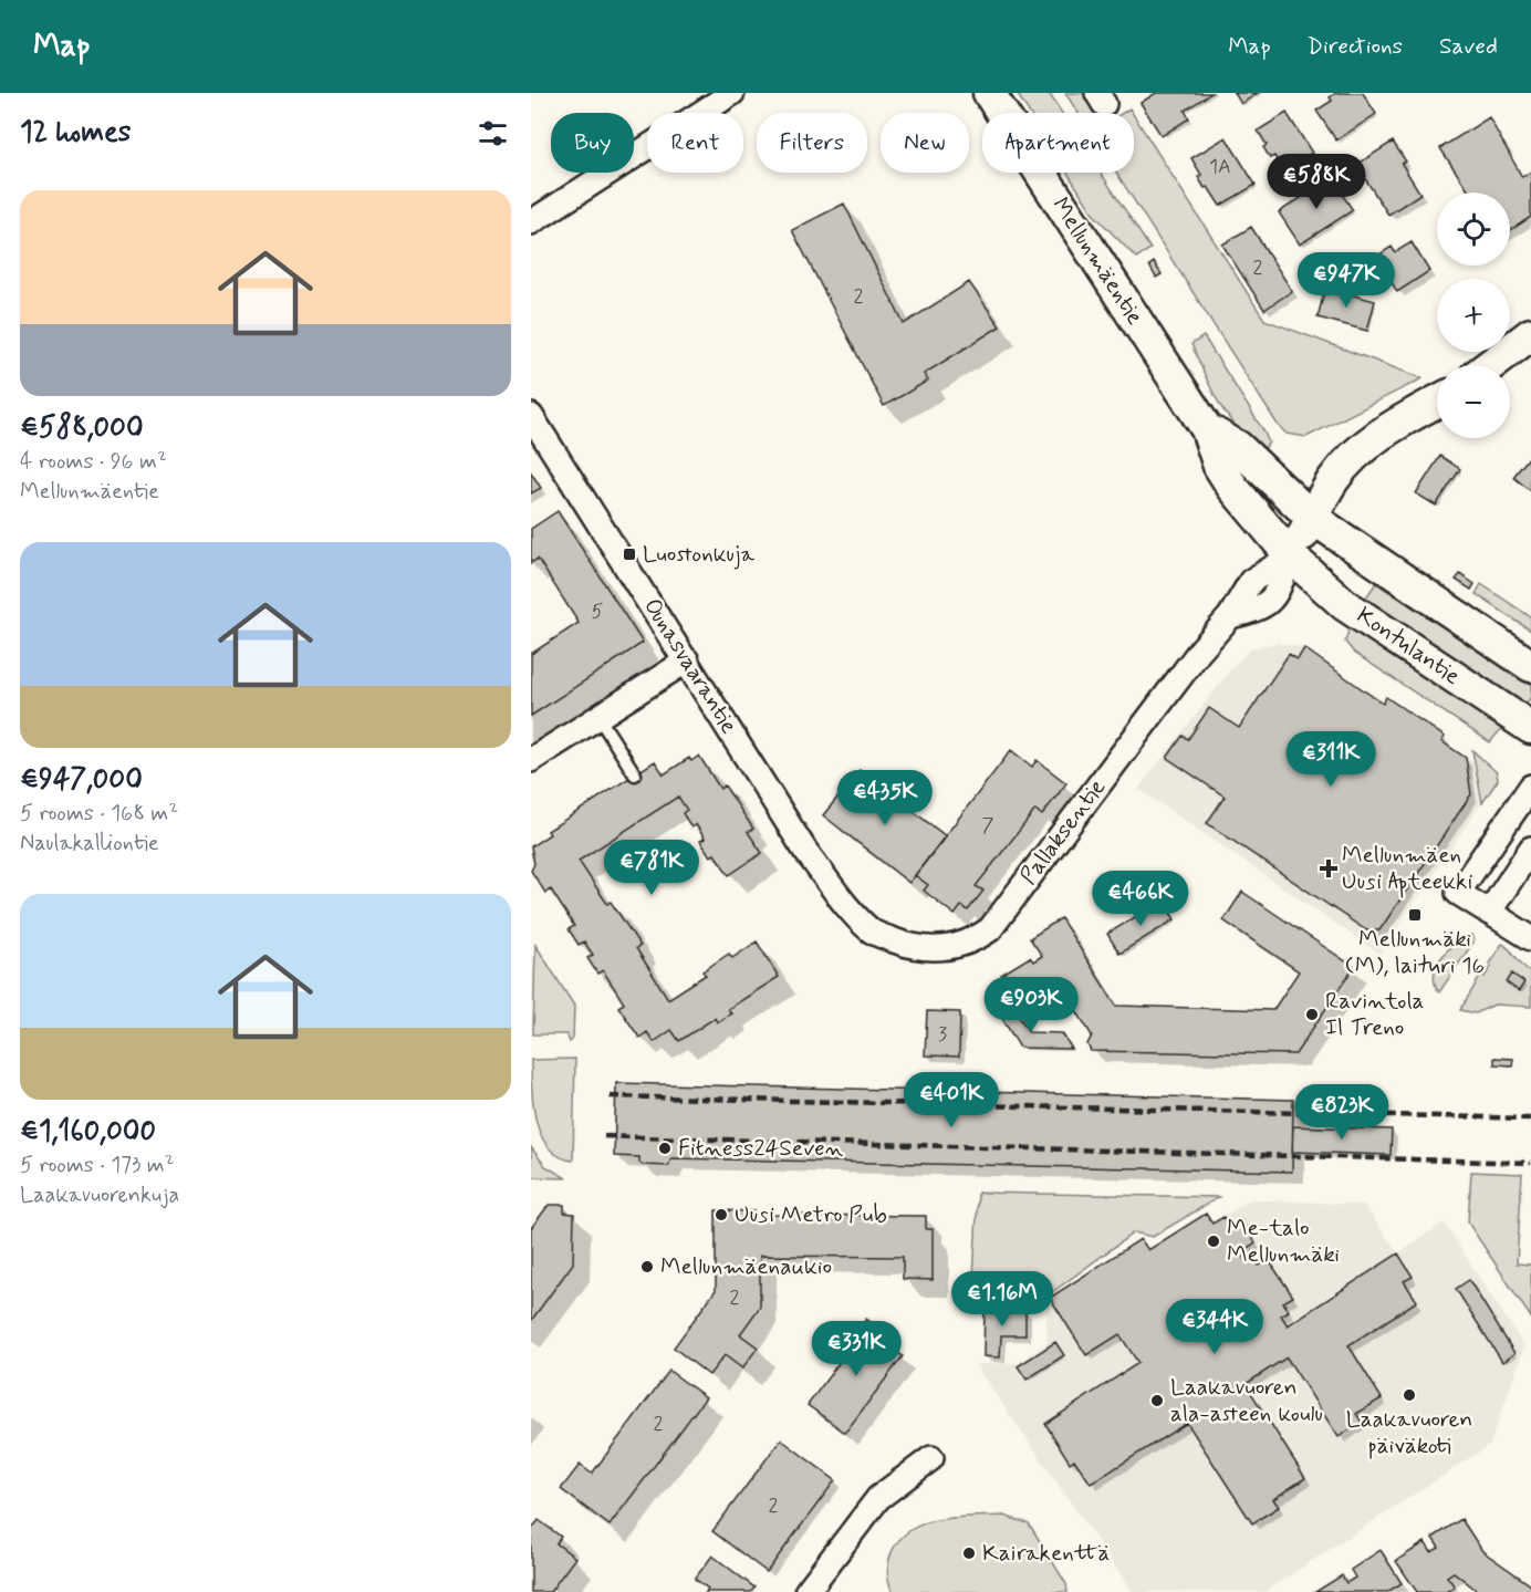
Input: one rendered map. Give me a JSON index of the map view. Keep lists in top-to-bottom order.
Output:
{
  "streets": {
    "main road": ["Mellunmäentie", "Kontulantie"],
    "street": ["Ounasvaarantie", "Pallaksentie"]
  },
  "crossings": [
    ["Mellunmäentie", "Kontulantie"],
    ["Mellunmäentie", "Pallaksentie"],
    ["Kontulantie", "Pallaksentie"],
    ["Ounasvaarantie", "Pallaksentie"]
  ],
  "places": {
    "transit": ["Luostonkuja", "Mellunmäki (M), laituri 16"],
    "health": ["Mellunmäen Uusi Apteekki"],
    "other": [
      "Ravintola Il Treno",
      "Fitness24Seven",
      "Uusi Metro Pub",
      "Me-talo Mellunmäki",
      "Mellunmäenaukio",
      "Laakavuoren päiväkoti",
      "Laakavuoren ala-asteen koulu",
      "Kairakenttä"
    ]
  },
  "house_numbers": [
    "1A",
    "2",
    "2",
    "5",
    "7",
    "3",
    "2",
    "2",
    "2"
  ],
  "page": {
    "header": "Map",
    "nav": ["Map", "Directions", "Saved"],
    "heading": "12 homes",
    "chip": [
      "Buy",
      "Rent",
      "Filters",
      "New",
      "Apartment"
    ],
    "price": [
      "€588K",
      "€947K",
      "€311K",
      "€435K",
      "€781K",
      "€466K",
      "€903K",
      "€401K",
      "€823K",
      "€1.16M",
      "€344K",
      "€331K"
    ],
    "list": [
      {
        "name": "€588,000",
        "note": "4 rooms · 96 m² · Mellunmäentie"
      },
      {
        "name": "€947,000",
        "note": "5 rooms · 168 m² · Naulakalliontie"
      },
      {
        "name": "€1,160,000",
        "note": "5 rooms · 173 m² · Laakavuorenkuja"
      }
    ],
    "map_buttons": ["+", "−"]
  }
}
